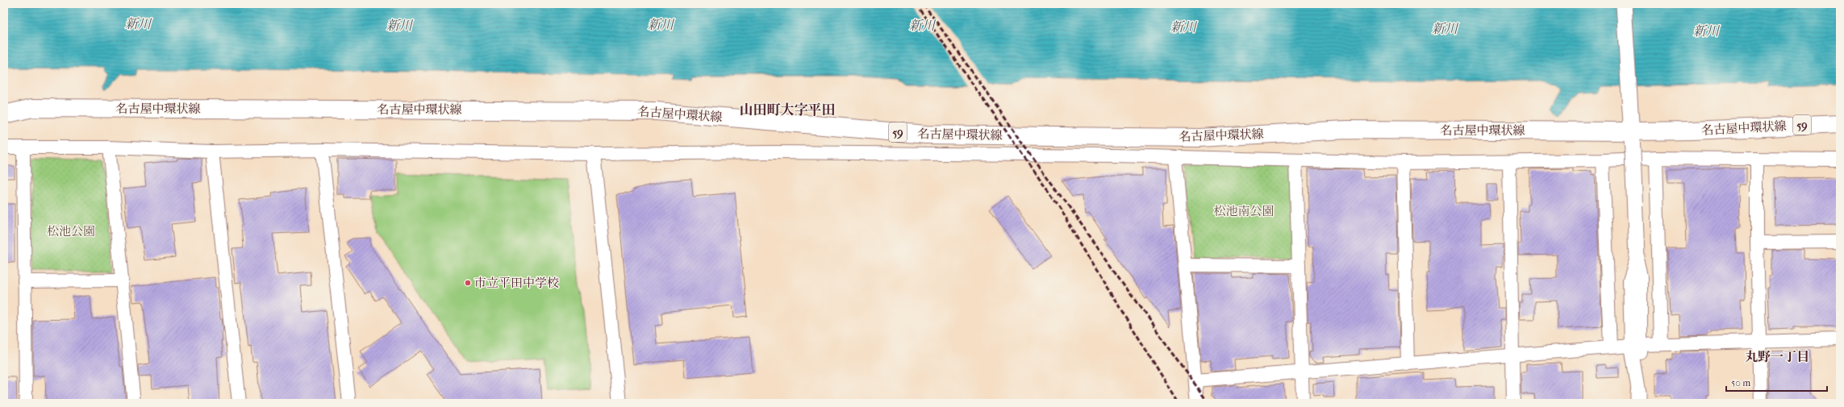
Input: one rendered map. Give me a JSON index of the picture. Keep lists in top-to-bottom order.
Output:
{
  "streets": {
    "main road": ["名古屋中環状線", "59"]
  },
  "districts": ["山田町大字平田", "丸野一丁目"],
  "water": ["新川"],
  "parks": ["松池南公園", "松池公園"],
  "places": ["市立平田中学校"],
  "scale_bar": "50 m"
}
